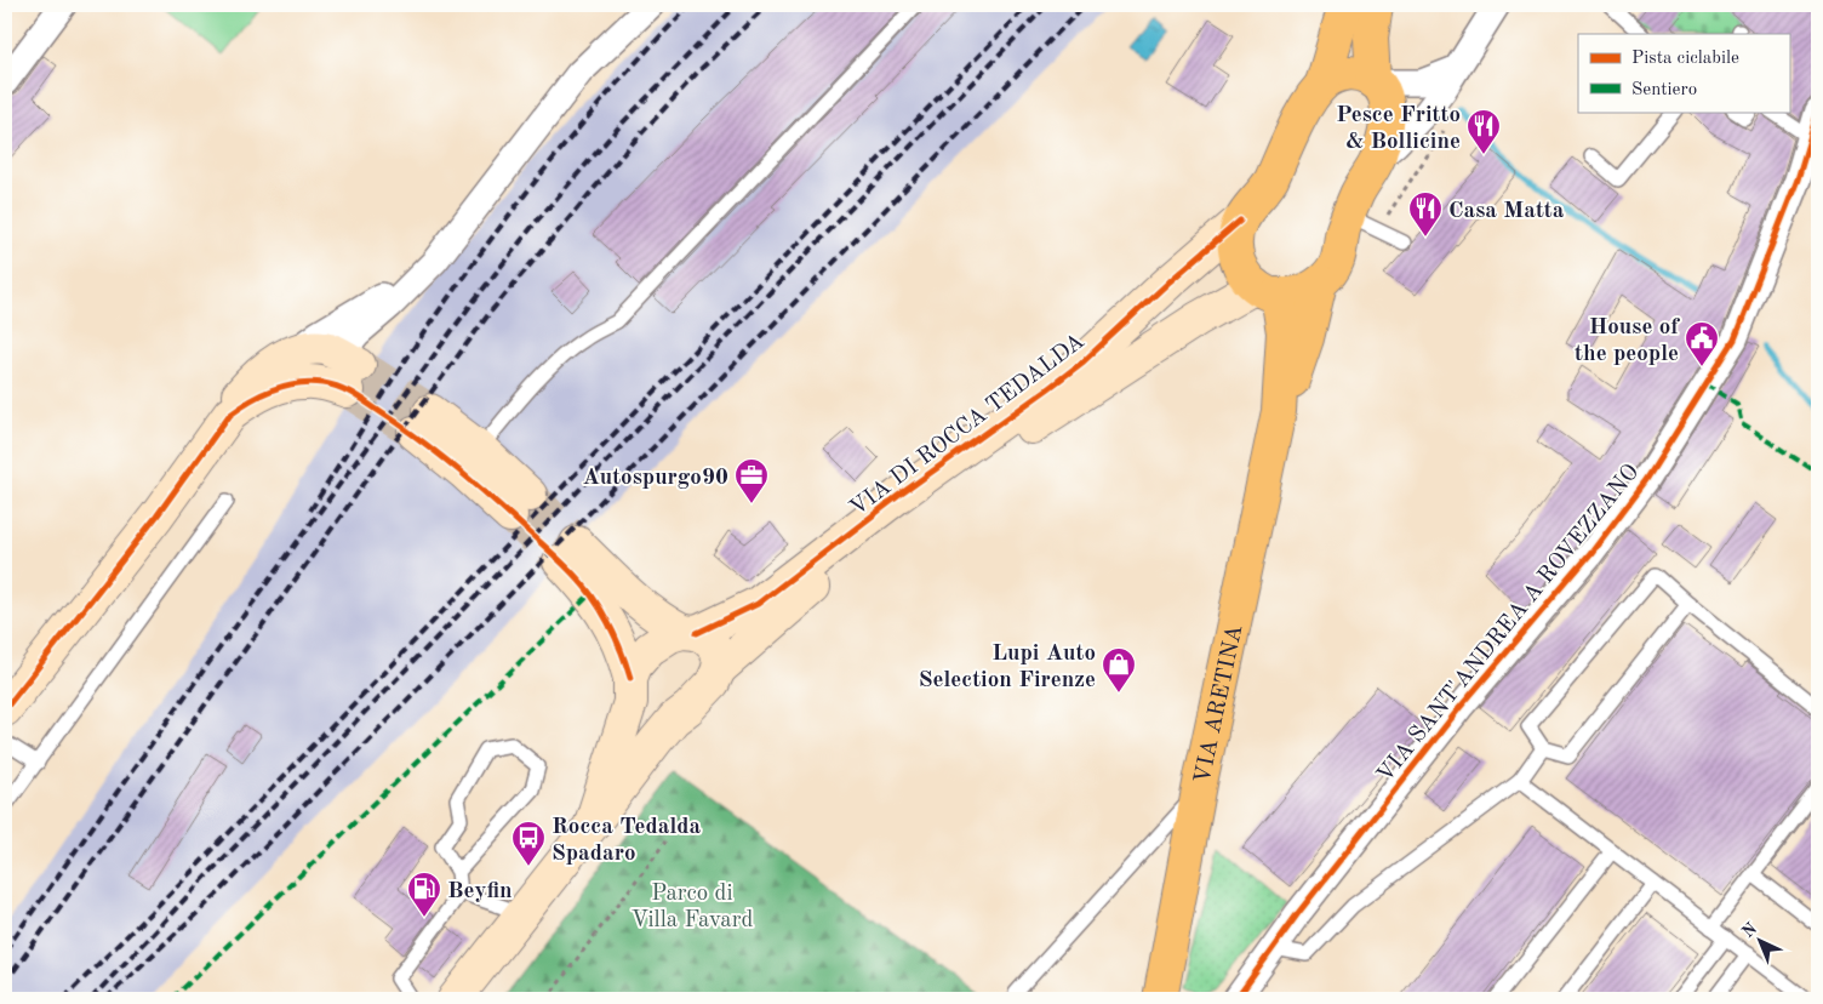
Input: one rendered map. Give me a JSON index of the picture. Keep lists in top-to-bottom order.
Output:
{
  "streets": {
    "main road": ["VIA ARETINA"],
    "street": ["VIA DI ROCCA TEDALDA", "VIA SANT'ANDREA A ROVEZZANO"]
  },
  "crossings": [
    ["VIA DI ROCCA TEDALDA", "VIA ARETINA"]
  ],
  "parks": ["Parco di Villa Favard"],
  "places": {
    "restaurant": ["Pesce Fritto & Bollicine", "Casa Matta"],
    "public building": ["House of the people"],
    "office": ["Autospurgo90"],
    "shop": ["Lupi Auto Selection Firenze"],
    "bus stop": ["Rocca Tedalda Spadaro"],
    "fuel station": ["Beyfin"]
  },
  "legend": ["Pista ciclabile", "Sentiero"],
  "north": "top left"
}
